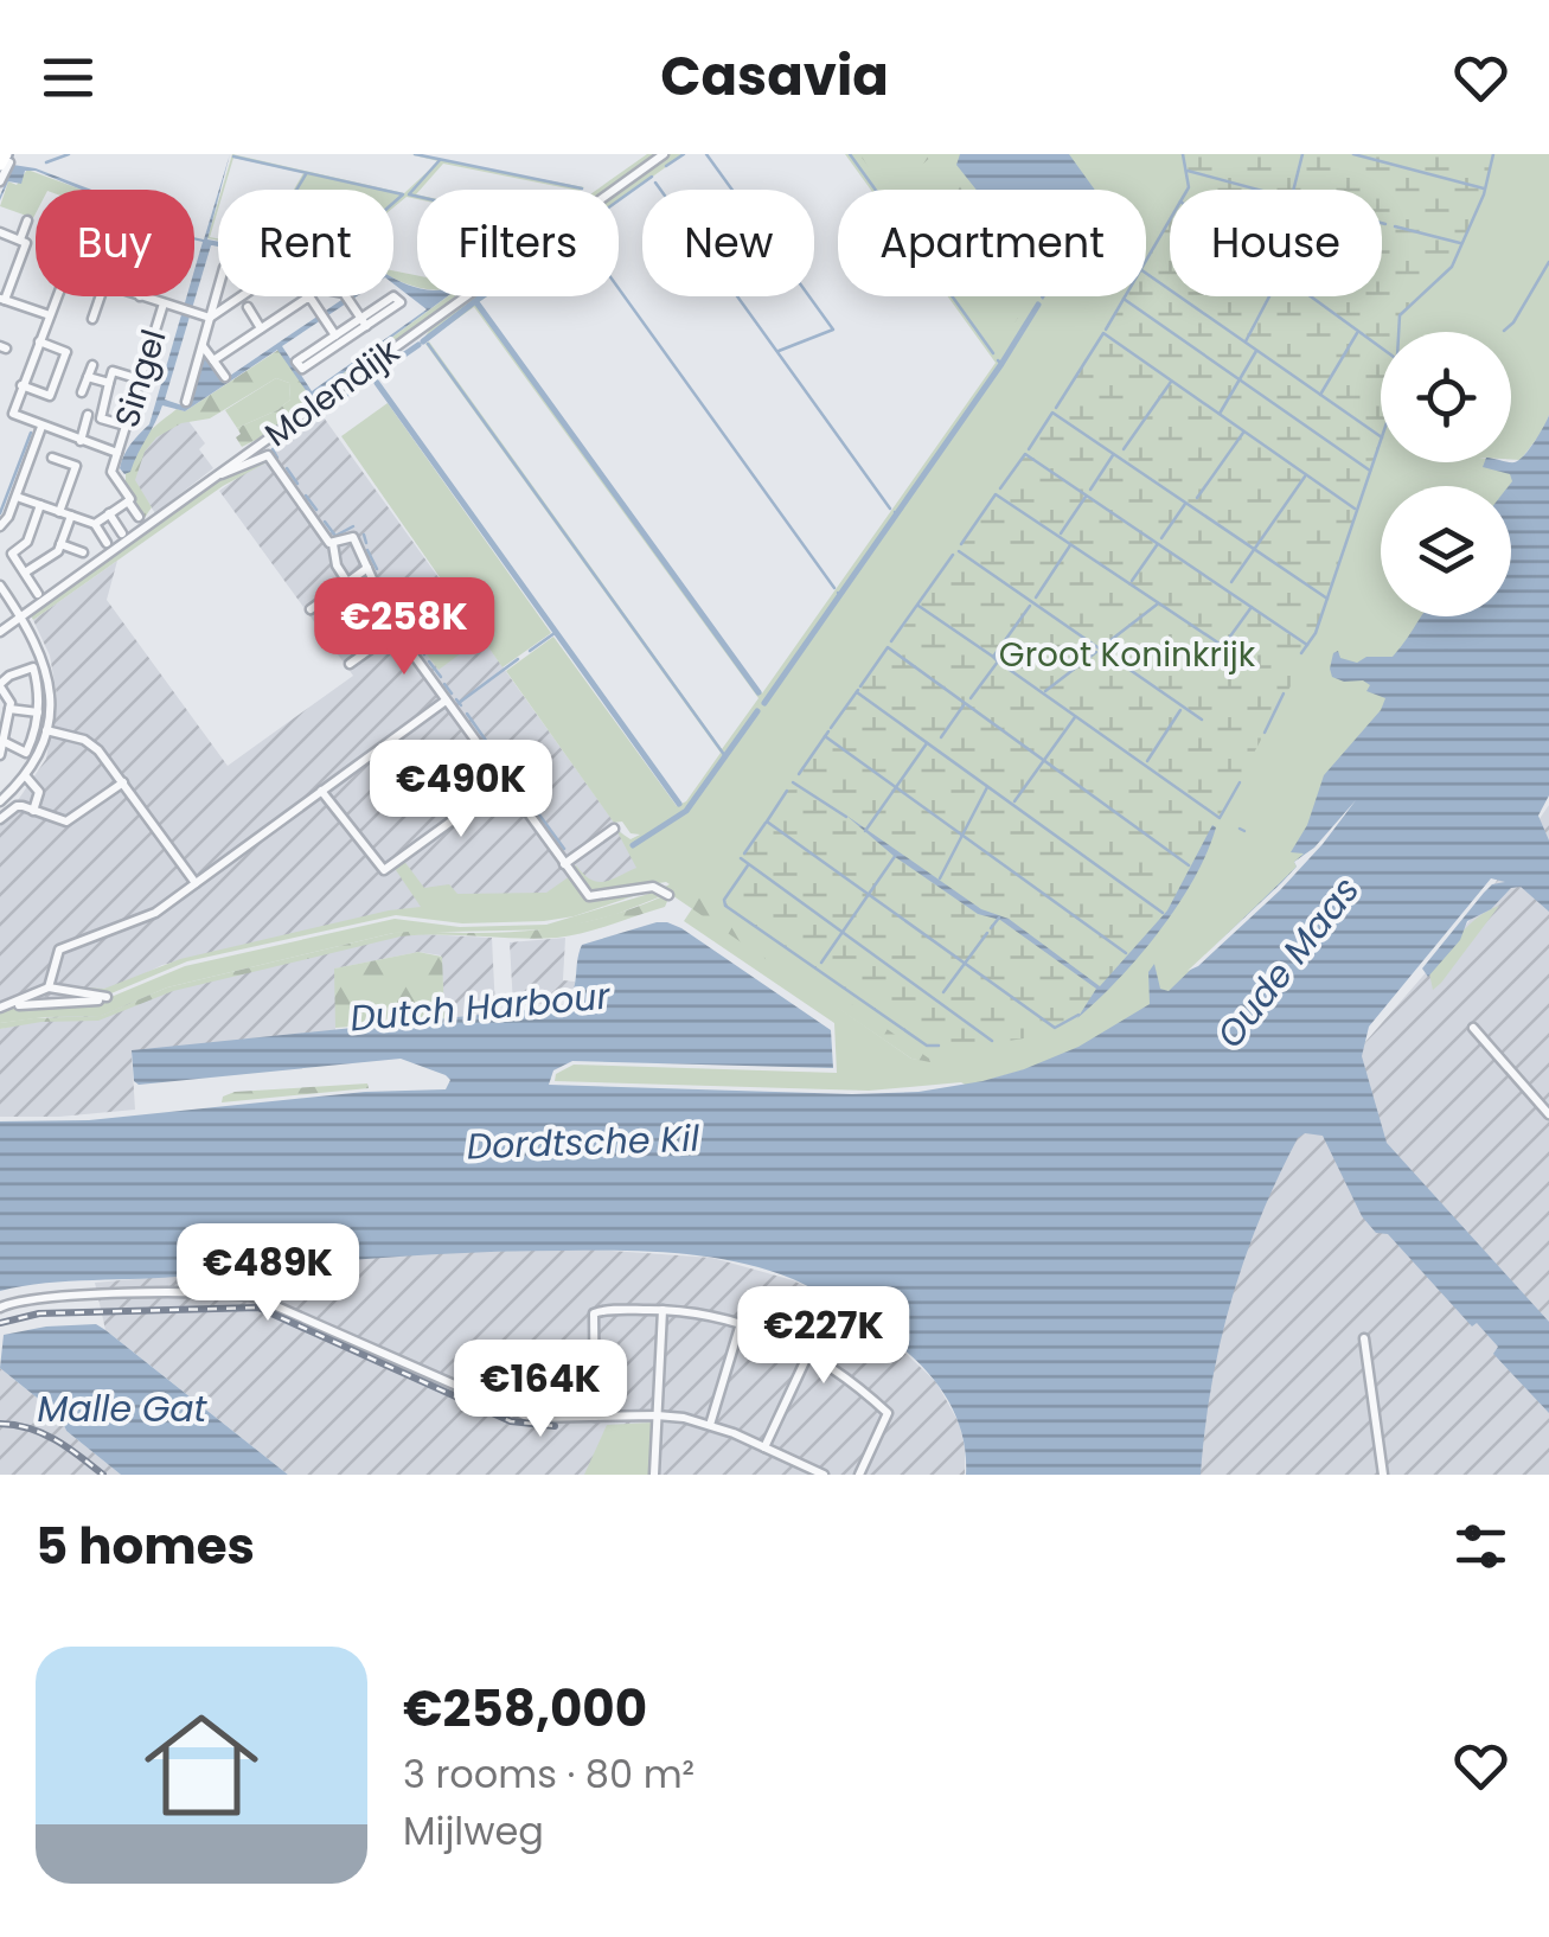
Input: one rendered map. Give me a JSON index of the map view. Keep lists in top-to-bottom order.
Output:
{
  "streets": {
    "street": ["Singel", "Molendijk"]
  },
  "water": [
    "Oude Maas",
    "Dutch Harbour",
    "Dordtsche Kil",
    "Malle Gat"
  ],
  "parks": ["Groot Koninkrijk"],
  "page": {
    "header": "Casavia",
    "chip": [
      "Buy",
      "Rent",
      "Filters",
      "New",
      "Apartment",
      "House"
    ],
    "price": [
      "€258K",
      "€490K",
      "€489K",
      "€227K",
      "€164K"
    ],
    "heading": "5 homes",
    "list": [
      {
        "name": "€258,000",
        "note": "3 rooms · 80 m² · Mijlweg"
      }
    ]
  }
}
